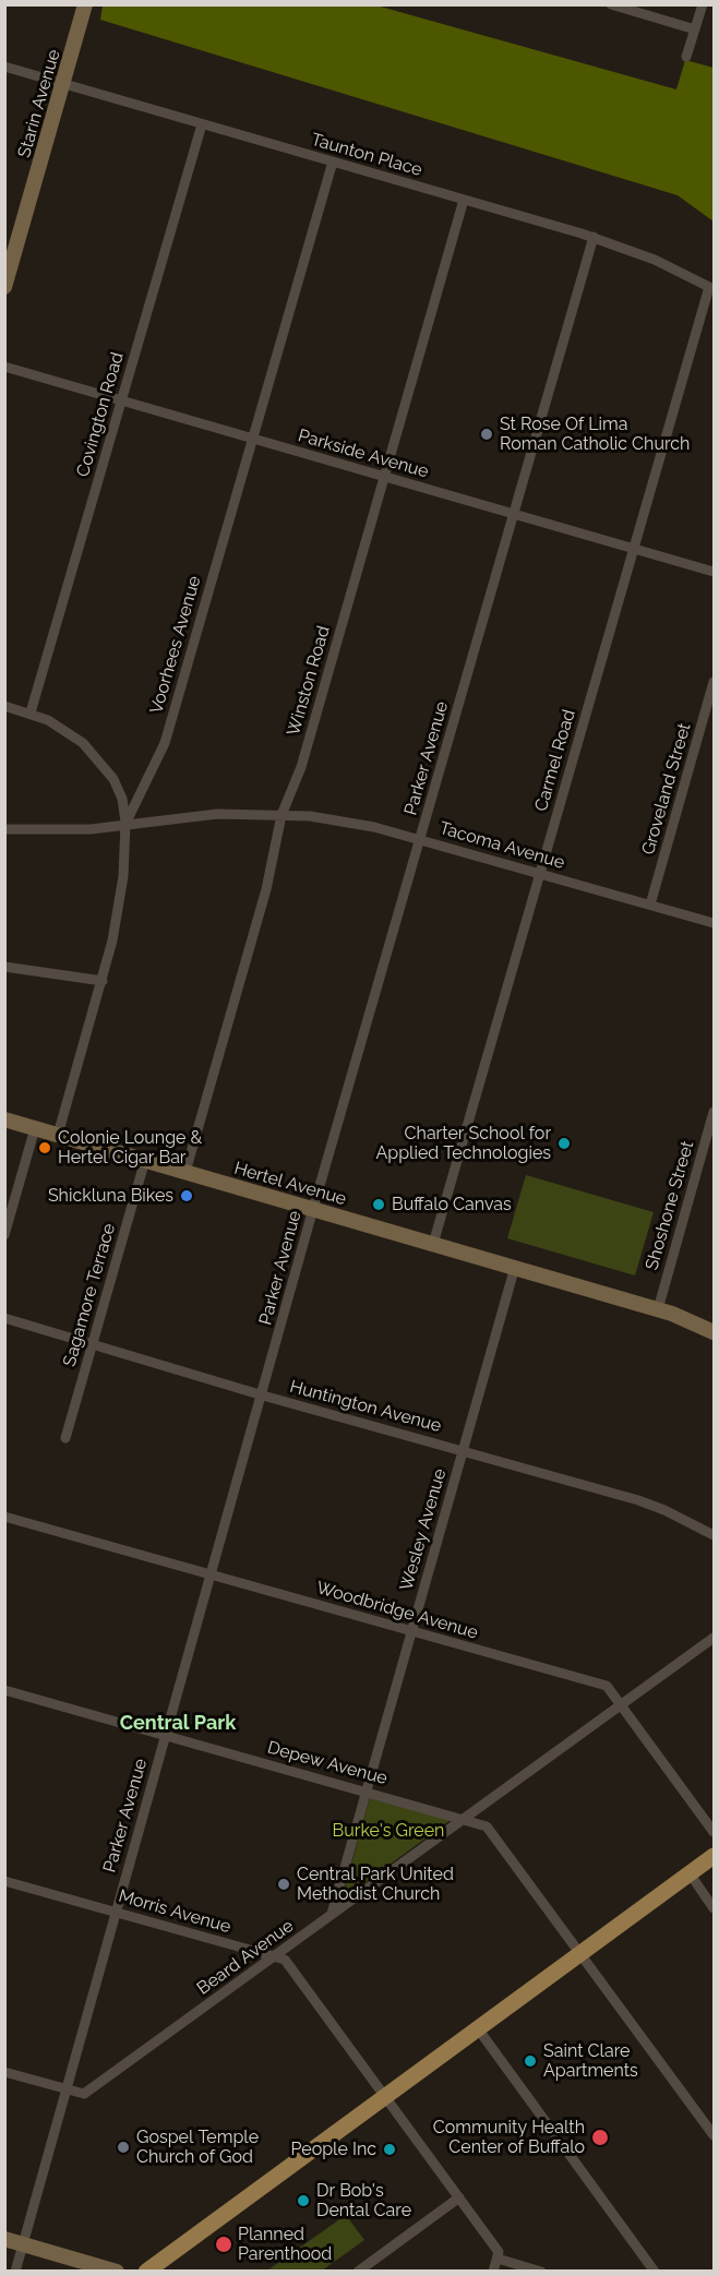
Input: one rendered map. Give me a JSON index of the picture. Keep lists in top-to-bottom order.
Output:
{
  "streets": {
    "street": [
      "Starin Avenue",
      "Taunton Place",
      "Covington Road",
      "Parkside Avenue",
      "Voorhees Avenue",
      "Winston Road",
      "Parker Avenue",
      "Carmel Road",
      "Groveland Street",
      "Tacoma Avenue",
      "Hertel Avenue",
      "Shoshone Street",
      "Sagamore Terrace",
      "Huntington Avenue",
      "Wesley Avenue",
      "Woodbridge Avenue",
      "Depew Avenue",
      "Morris Avenue",
      "Beard Avenue"
    ]
  },
  "crossings": [
    ["Starin Avenue", "Taunton Place"],
    ["Taunton Place", "Covington Road"],
    ["Taunton Place", "Voorhees Avenue"],
    ["Taunton Place", "Winston Road"],
    ["Taunton Place", "Parker Avenue"],
    ["Taunton Place", "Carmel Road"],
    ["Covington Road", "Parkside Avenue"],
    ["Parkside Avenue", "Voorhees Avenue"],
    ["Parkside Avenue", "Winston Road"],
    ["Parkside Avenue", "Parker Avenue"],
    ["Parkside Avenue", "Carmel Road"],
    ["Voorhees Avenue", "Tacoma Avenue"],
    ["Voorhees Avenue", "Hertel Avenue"],
    ["Winston Road", "Tacoma Avenue"],
    ["Winston Road", "Hertel Avenue"],
    ["Parker Avenue", "Tacoma Avenue"],
    ["Parker Avenue", "Hertel Avenue"],
    ["Parker Avenue", "Huntington Avenue"],
    ["Parker Avenue", "Woodbridge Avenue"],
    ["Parker Avenue", "Depew Avenue"],
    ["Parker Avenue", "Morris Avenue"],
    ["Parker Avenue", "Beard Avenue"],
    ["Carmel Road", "Tacoma Avenue"],
    ["Carmel Road", "Hertel Avenue"],
    ["Groveland Street", "Tacoma Avenue"],
    ["Hertel Avenue", "Shoshone Street"],
    ["Hertel Avenue", "Sagamore Terrace"],
    ["Hertel Avenue", "Wesley Avenue"],
    ["Sagamore Terrace", "Huntington Avenue"],
    ["Huntington Avenue", "Wesley Avenue"],
    ["Wesley Avenue", "Woodbridge Avenue"],
    ["Wesley Avenue", "Depew Avenue"],
    ["Wesley Avenue", "Beard Avenue"],
    ["Woodbridge Avenue", "Beard Avenue"],
    ["Depew Avenue", "Beard Avenue"],
    ["Morris Avenue", "Beard Avenue"]
  ],
  "districts": ["Central Park"],
  "parks": ["Burke's Green"],
  "places": [
    "St Rose Of Lima Roman Catholic Church",
    "Charter School for Applied Technologies",
    "Colonie Lounge & Hertel Cigar Bar",
    "Shickluna Bikes",
    "Buffalo Canvas",
    "Central Park United Methodist Church",
    "Saint Clare Apartments",
    "Community Health Center of Buffalo",
    "Gospel Temple Church of God",
    "People Inc",
    "Dr Bob's Dental Care",
    "Planned Parenthood"
  ]
}
